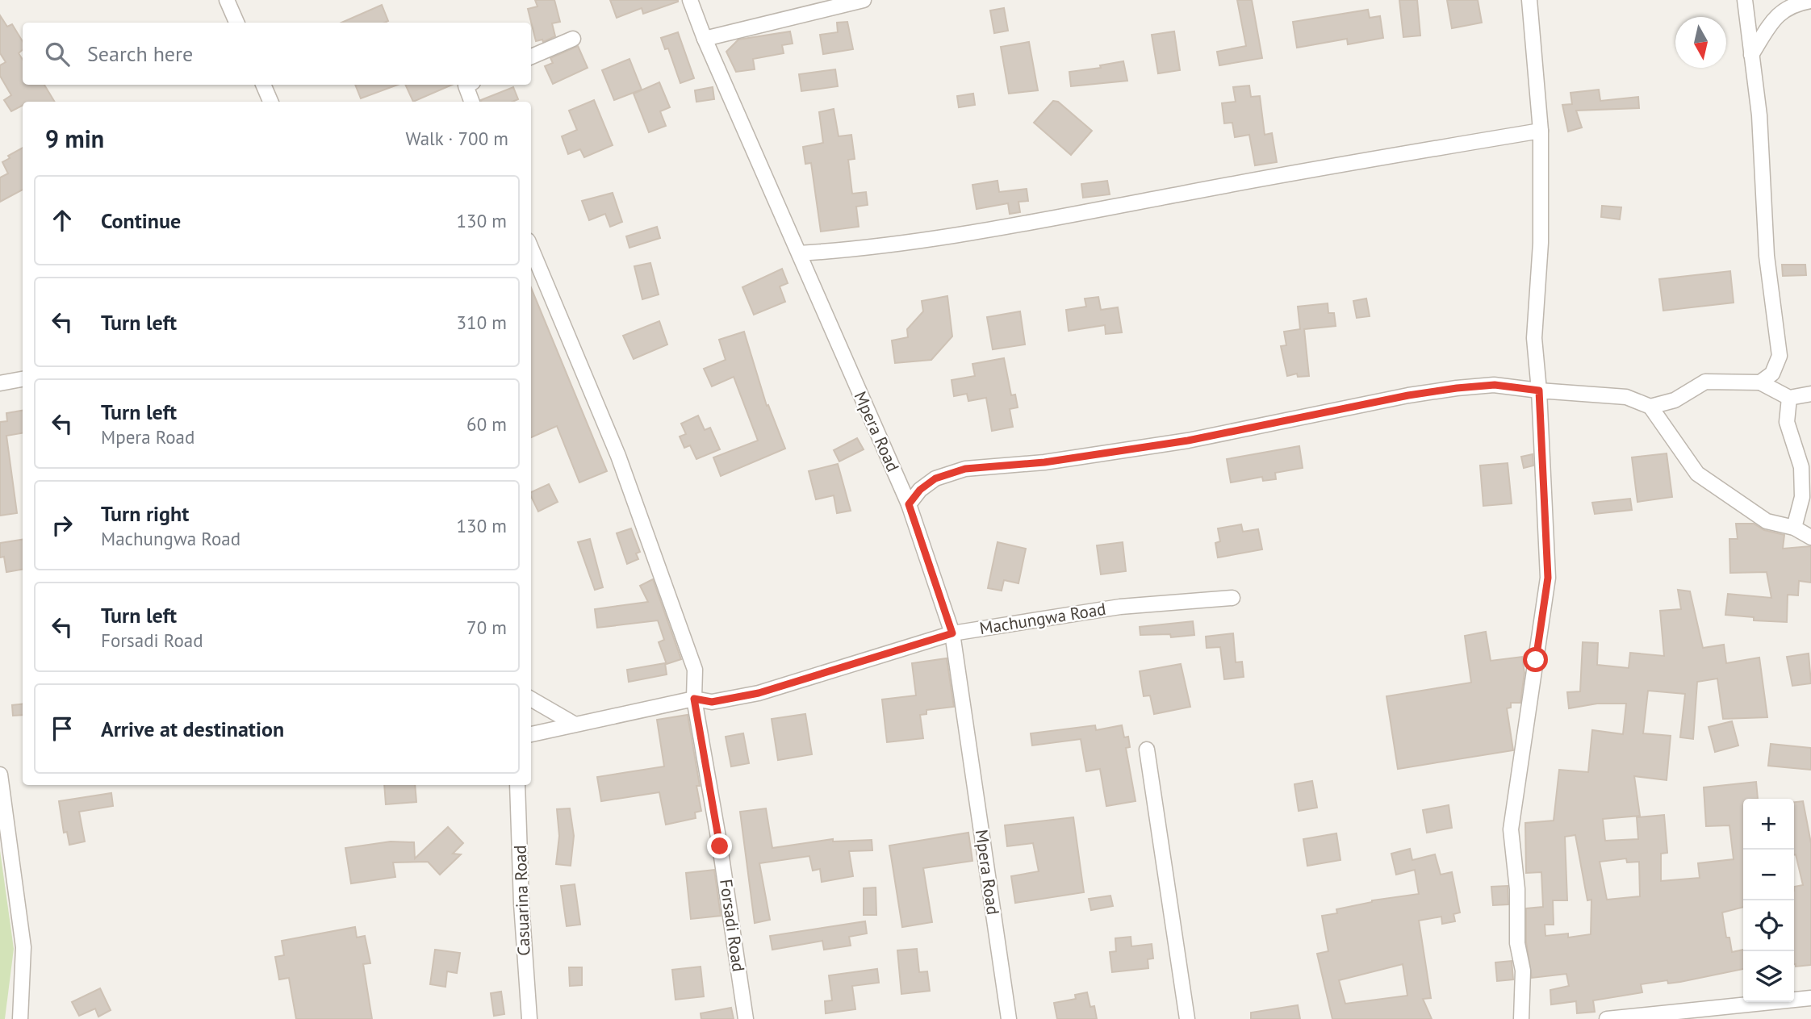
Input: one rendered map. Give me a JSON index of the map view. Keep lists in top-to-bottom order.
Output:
{
  "streets": {
    "street": [
      "Mpera Road",
      "Machungwa Road",
      "Casuarina Road",
      "Forsadi Road"
    ]
  },
  "crossings": [
    ["Mpera Road", "Machungwa Road"],
    ["Machungwa Road", "Forsadi Road"]
  ],
  "north": "bottom",
  "page": {
    "search": "Search here",
    "heading": ["9 min", "Walk · 700 m"],
    "list": [
      ["Continue", "130 m"],
      ["Turn left", "310 m"],
      ["Turn left", "Mpera Road", "60 m"],
      ["Turn right", "Machungwa Road", "130 m"],
      ["Turn left", "Forsadi Road", "70 m"],
      "Arrive at destination"
    ],
    "map_buttons": ["+", "−"]
  }
}
